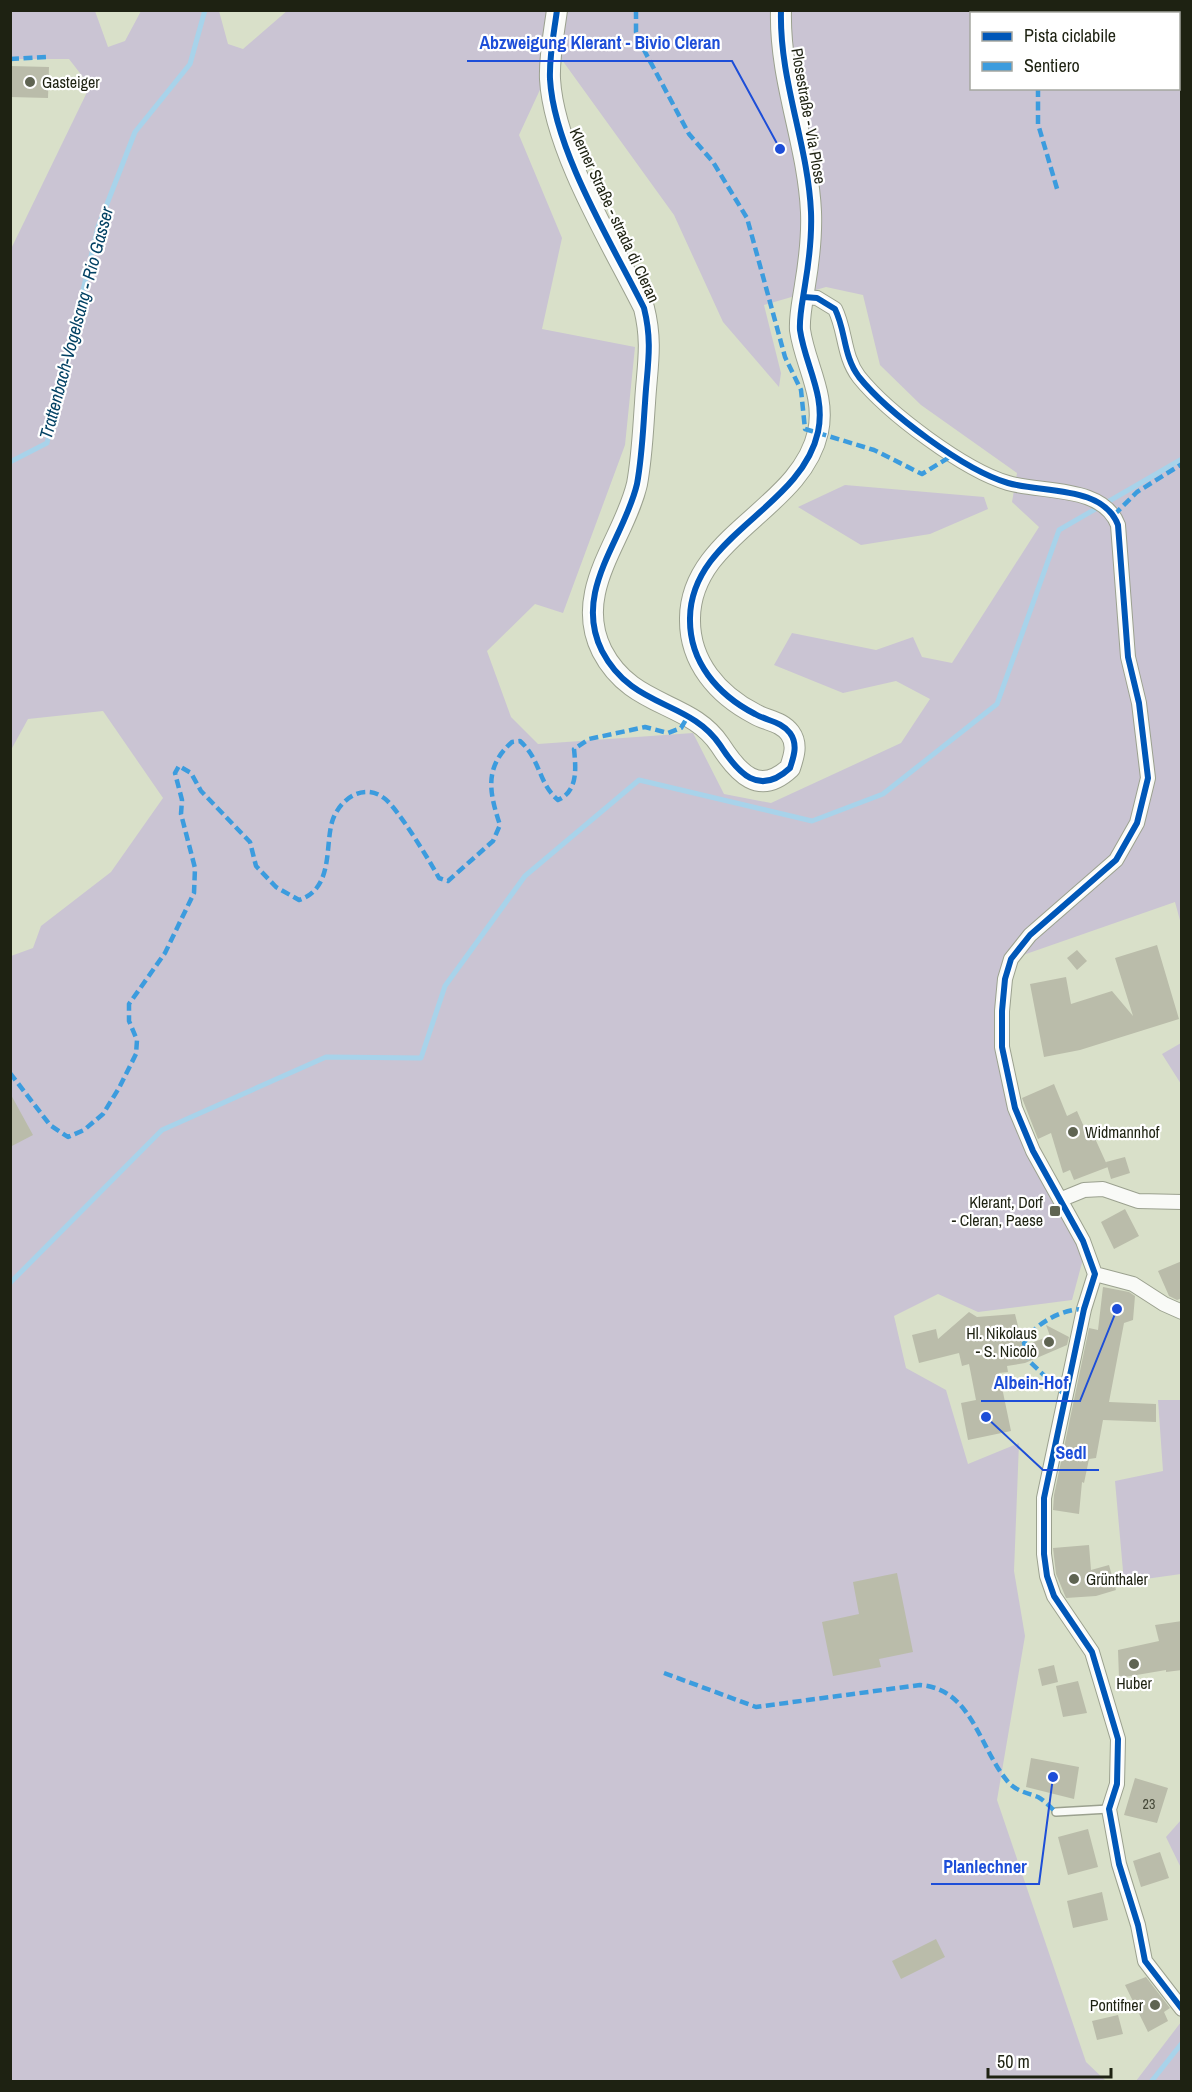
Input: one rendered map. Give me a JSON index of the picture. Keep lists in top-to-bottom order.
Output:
{
  "streets": {
    "street": ["Plosestraße - Via Plose", "Klerner Straße - strada di Cleran"]
  },
  "crossings": [
    ["Plosestraße - Via Plose", "Klerner Straße - strada di Cleran"]
  ],
  "water": ["Trattenbach-Vogelsang - Rio Gasser"],
  "places": {
    "other": [
      "Gasteiger",
      "Abzweigung Klerant - Bivio Cleran",
      "Widmannhof",
      "Albein-Hof",
      "Hl. Nikolaus - S. Nicolò",
      "Sedl",
      "Grünthaler",
      "Huber",
      "Planlechner",
      "Pontifner"
    ],
    "transit": ["Klerant, Dorf - Cleran, Paese"]
  },
  "house_numbers": ["23"],
  "legend": ["Pista ciclabile", "Sentiero"],
  "scale_bar": "50 m"
}
